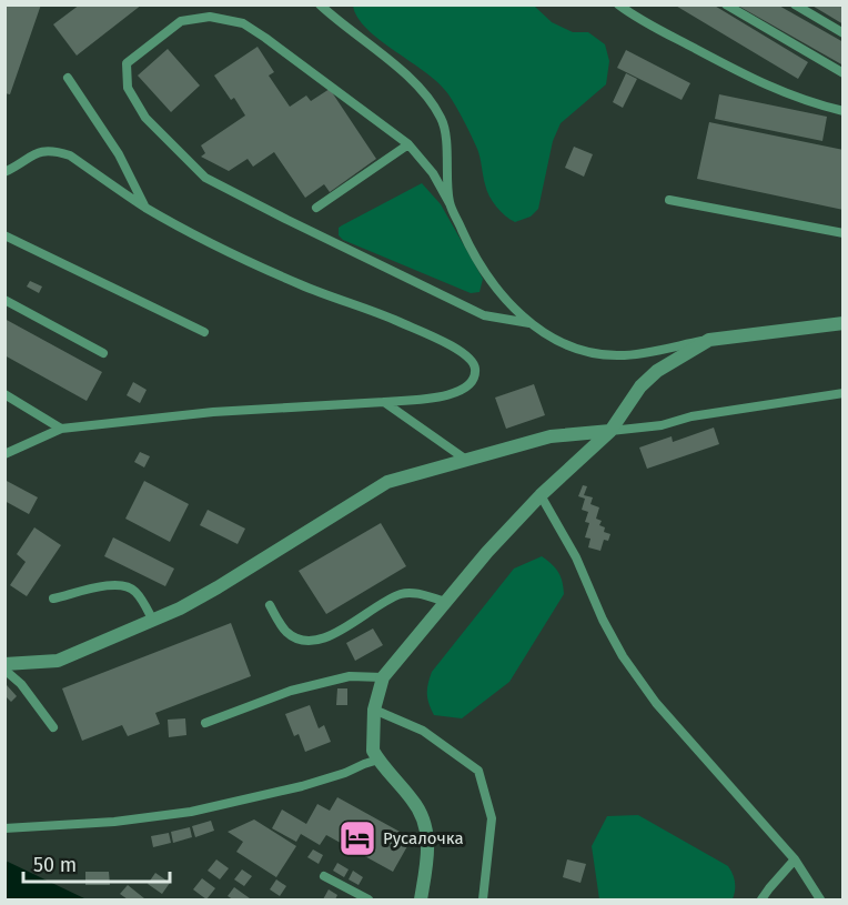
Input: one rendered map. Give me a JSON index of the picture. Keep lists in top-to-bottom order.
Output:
{
  "places": {
    "hotel": ["Русалочка"]
  },
  "scale_bar": "50 m"
}
